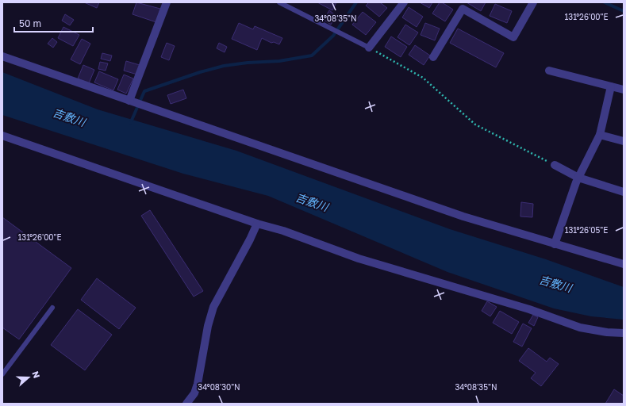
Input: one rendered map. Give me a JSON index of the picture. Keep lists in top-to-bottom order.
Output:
{
  "water": ["吉敷川"],
  "scale_bar": "50 m",
  "north": "right",
  "coordinates": [
    "131°26'00\"E",
    "34°08'35\"N",
    "131°26'05\"E",
    "34°08'30\"N"
  ]
}
